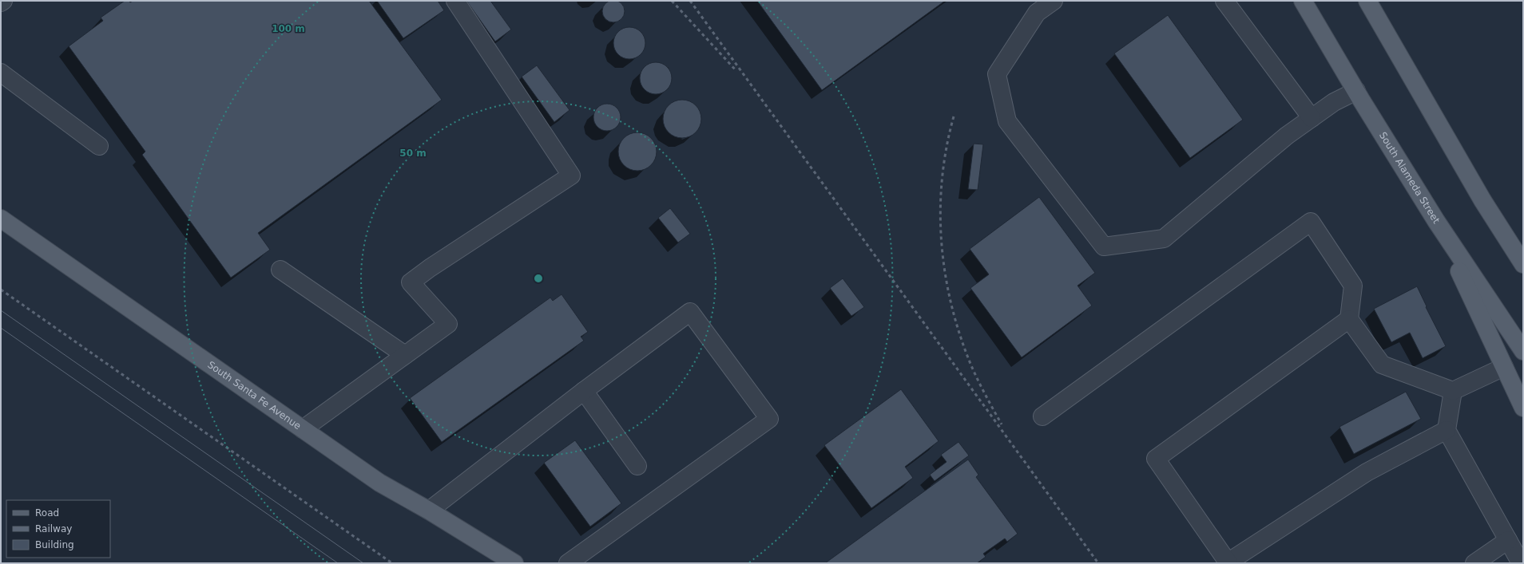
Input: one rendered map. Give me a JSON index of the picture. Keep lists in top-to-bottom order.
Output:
{
  "streets": {
    "main road": ["South Alameda Street", "South Santa Fe Avenue"]
  },
  "legend": ["Road", "Railway", "Building"],
  "rings": ["100 m", "50 m"]
}
